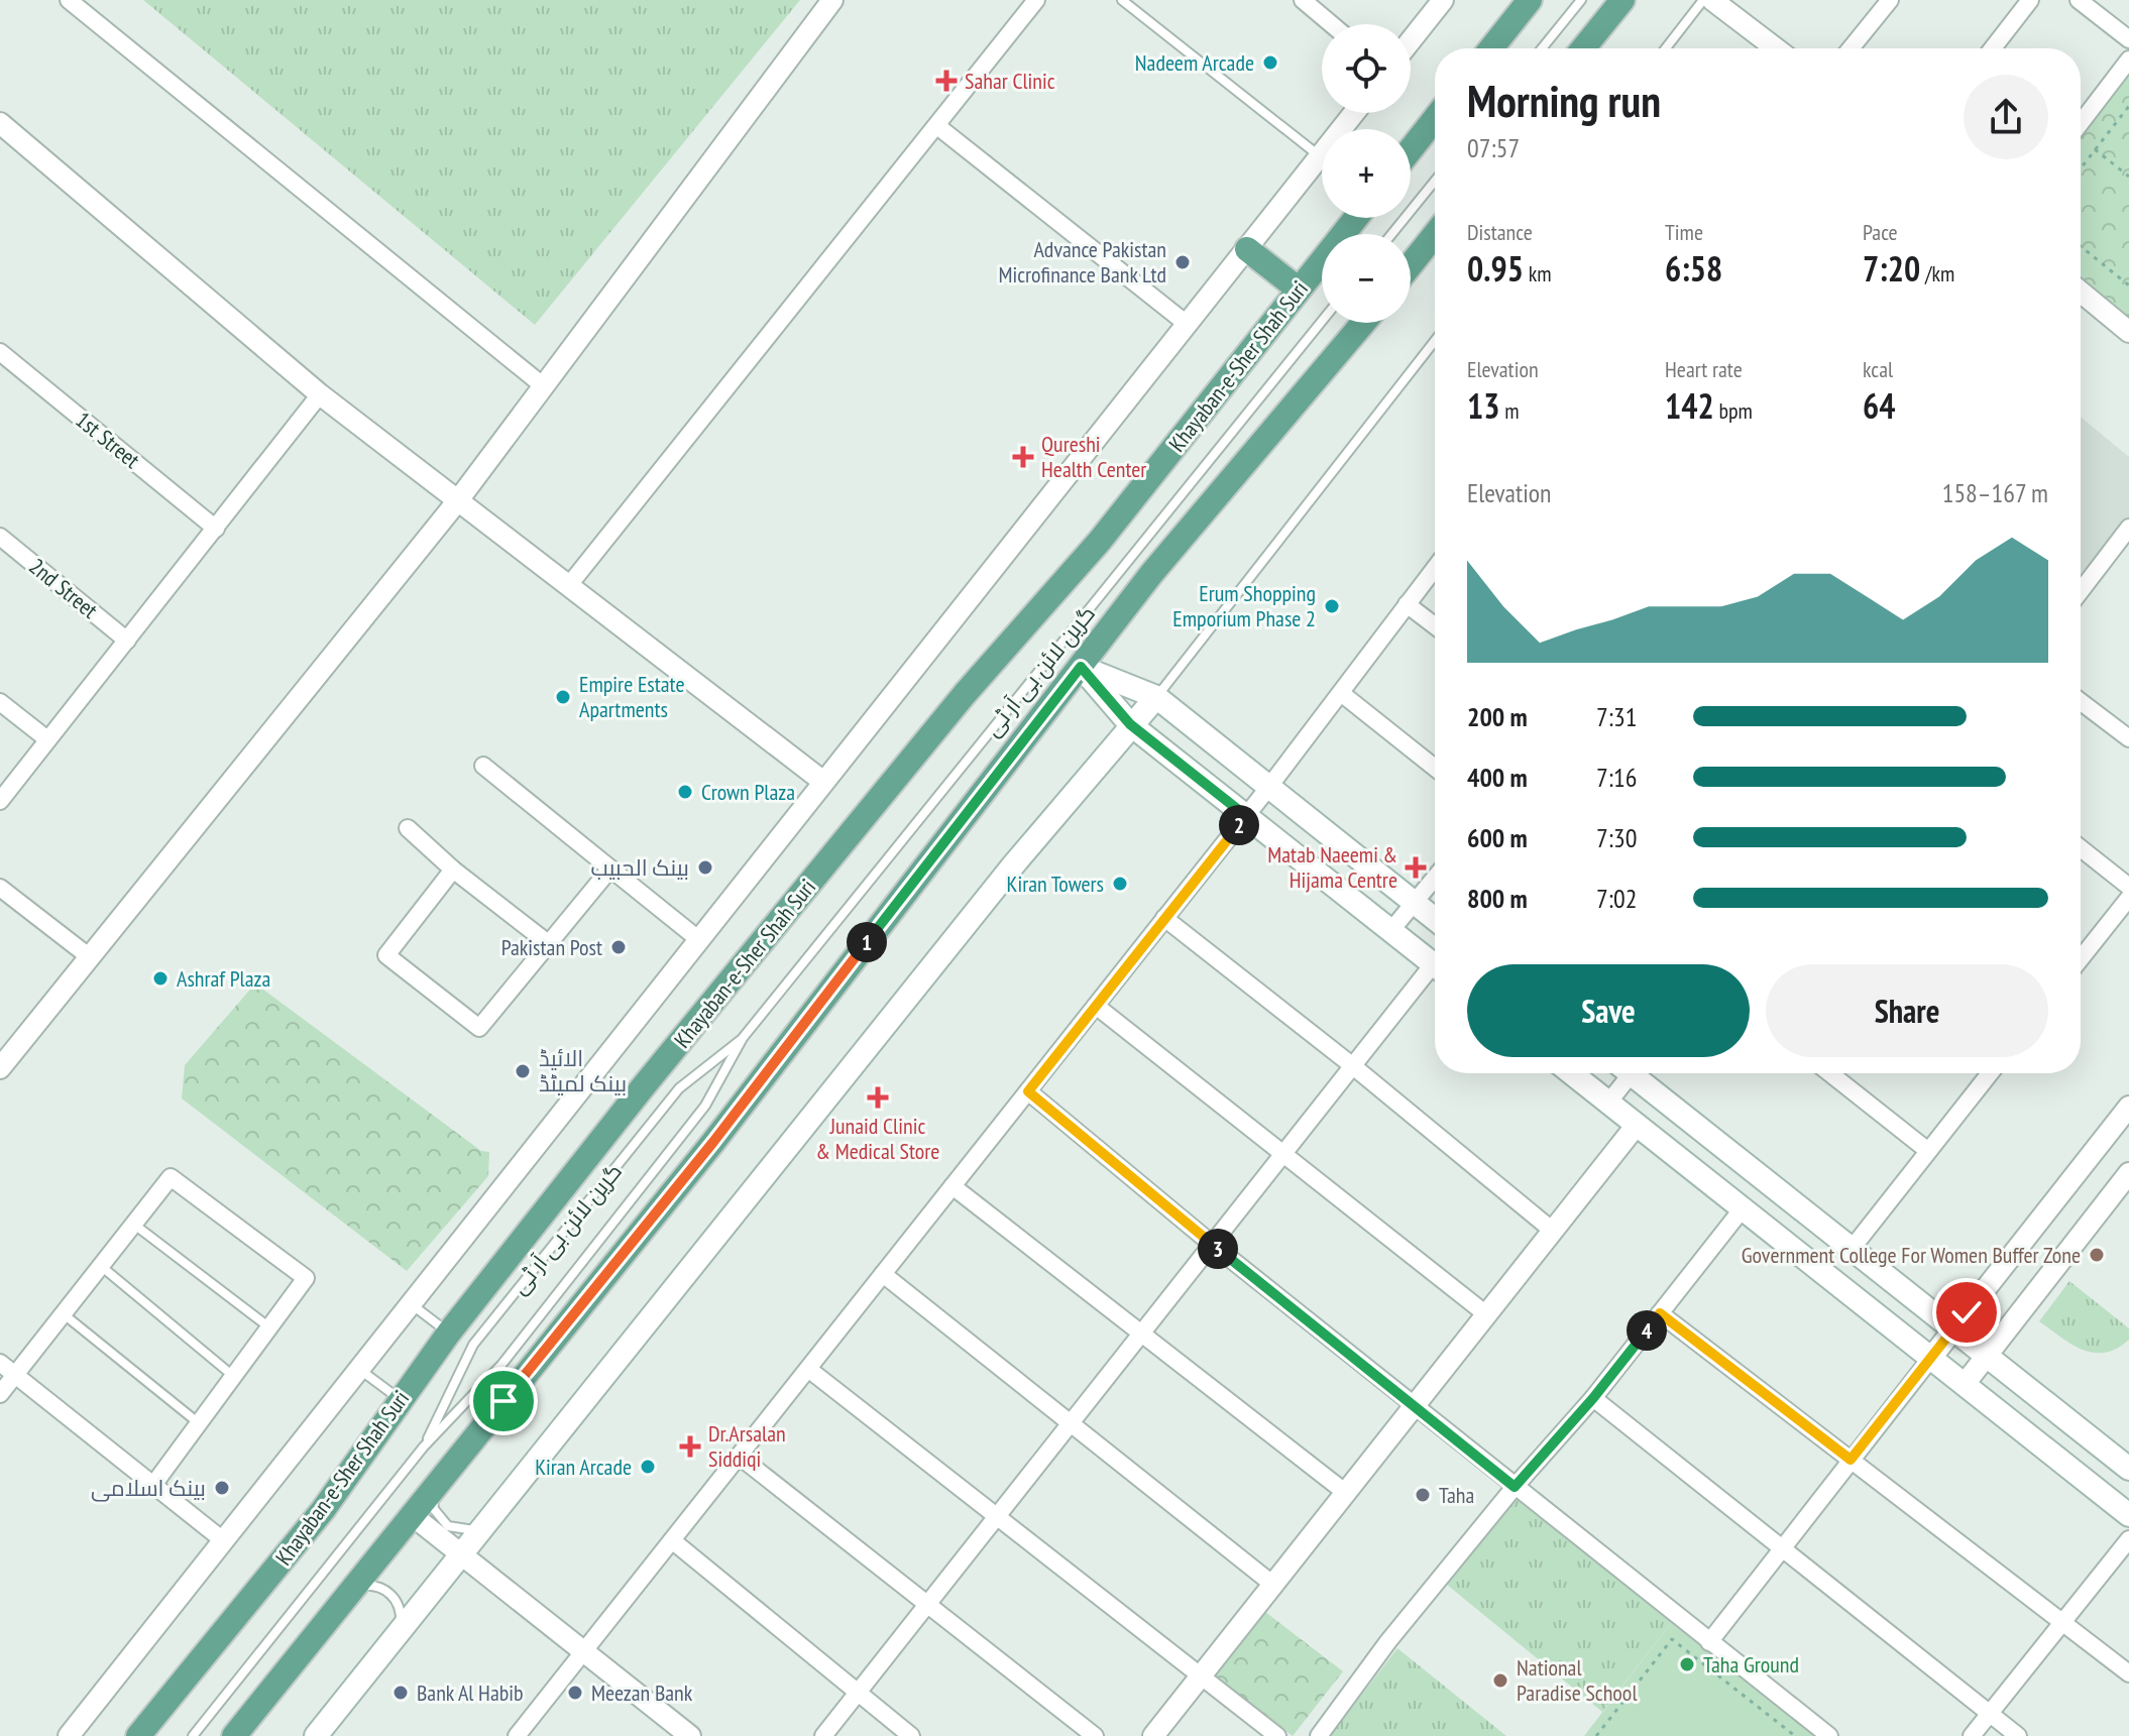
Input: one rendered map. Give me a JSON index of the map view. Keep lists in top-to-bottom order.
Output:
{
  "streets": {
    "main road": ["Khayaban-e-Sher Shah Suri"],
    "street": ["1st Street", "2nd Street"],
    "lane": ["گرین لائن بی آر ٹی"]
  },
  "places": {
    "other": [
      "Nadeem Arcade",
      "Advance Pakistan Microfinance Bank Ltd",
      "Erum Shopping Emporium Phase 2",
      "Empire Estate Apartments",
      "Crown Plaza",
      "بينک الحبيب",
      "Kiran Towers",
      "Pakistan Post",
      "Ashraf Plaza",
      "الائیڈ بینک لمیٹڈ",
      "Government College For Women Buffer Zone",
      "Kiran Arcade",
      "بینک اسلامی",
      "Taha",
      "Taha Ground",
      "National Paradise School",
      "Bank Al Habib",
      "Meezan Bank"
    ],
    "health": [
      "Sahar Clinic",
      "Qureshi Health Center",
      "Matab Naeemi & Hijama Centre",
      "Junaid Clinic & Medical Store",
      "Dr.Arsalan Siddiqi"
    ]
  },
  "page": {
    "map_buttons": ["+", "−"],
    "heading": ["Morning run", "07:57"],
    "stats": [
      ["Distance", "0.95 km"],
      ["Time", "6:58"],
      ["Pace", "7:20 /km"],
      ["Elevation", "13 m"],
      ["Heart rate", "142 bpm"],
      ["kcal", "64"]
    ],
    "chart": ["Elevation", "158–167 m"],
    "list": [
      {
        "name": "200 m",
        "note": "7:31"
      },
      {
        "name": "400 m",
        "note": "7:16"
      },
      {
        "name": "600 m",
        "note": "7:30"
      },
      {
        "name": "800 m",
        "note": "7:02"
      }
    ],
    "pins": [
      "2",
      "1",
      "3",
      "4"
    ],
    "buttons": ["Save", "Share"]
  }
}
